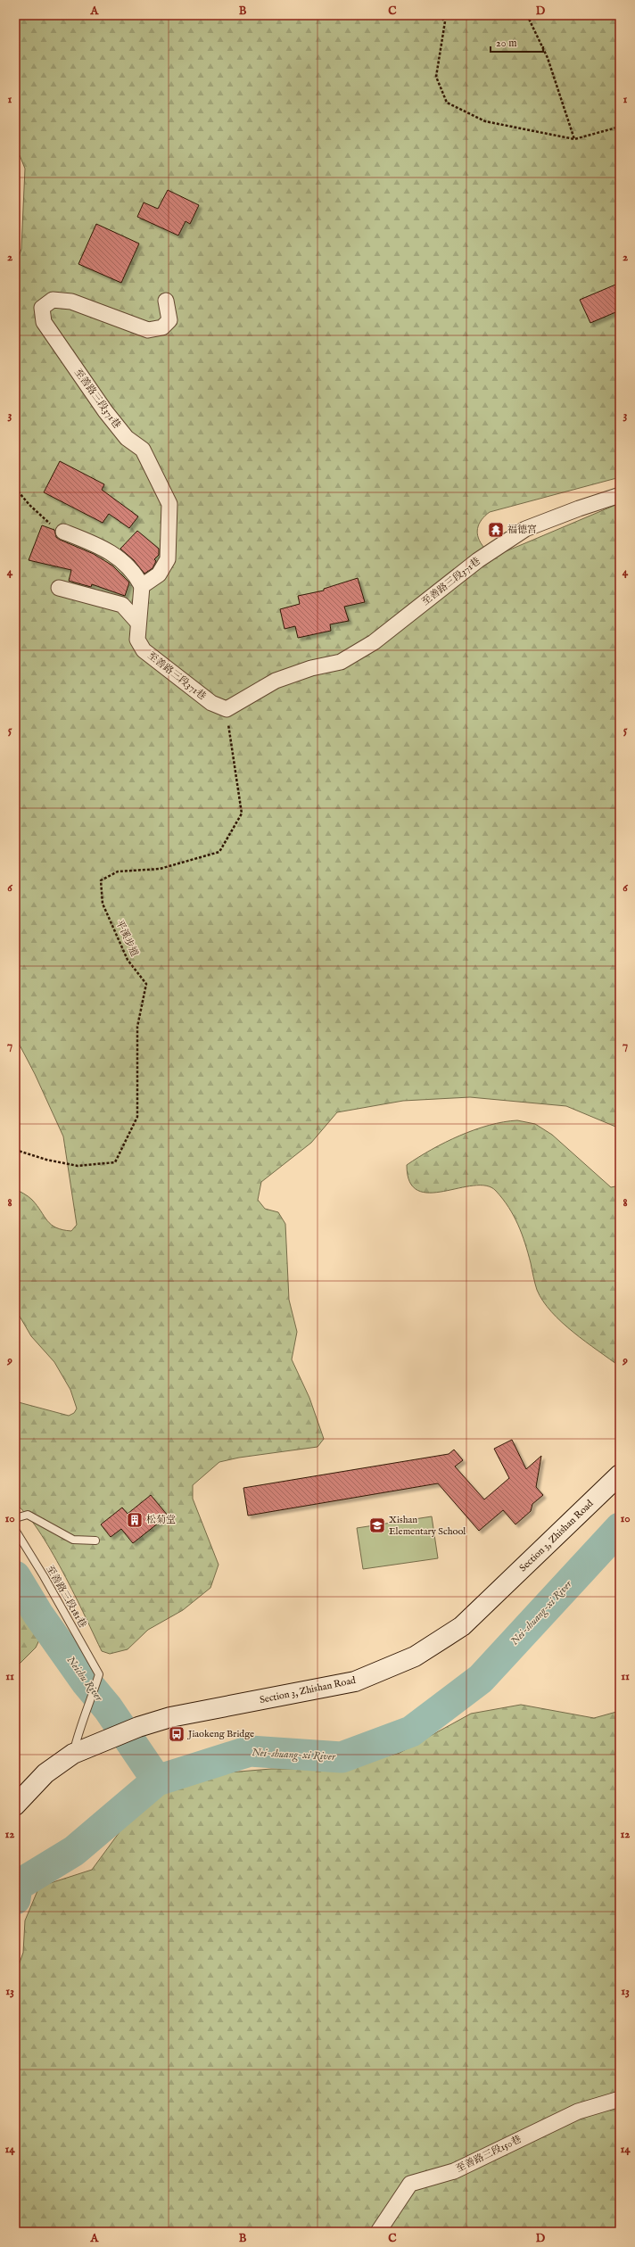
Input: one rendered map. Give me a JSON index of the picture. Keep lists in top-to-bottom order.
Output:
{
  "streets": {
    "street": ["至善路三段371巷", "Section 3, Zhishan Road", "至善路三段150巷"],
    "lane": ["至善路三段181巷"],
    "path": ["平溪步道"]
  },
  "crossings": [
    ["至善路三段371巷", "平溪步道"],
    ["Section 3, Zhishan Road", "至善路三段181巷"]
  ],
  "water": ["Nei-shuang-xi River", "Neichu River"],
  "places": {
    "temple": ["福德宮"],
    "building": ["松菊堂"],
    "school or university": ["Xishan Elementary School"],
    "bus stop": ["Jiaokeng Bridge"]
  },
  "scale_bar": "20 m",
  "grid": {
    "columns": [
      "A",
      "B",
      "C",
      "D"
    ],
    "rows": [
      "1",
      "2",
      "3",
      "4",
      "5",
      "6",
      "7",
      "8",
      "9",
      "10",
      "11",
      "12",
      "13",
      "14"
    ]
  }
}
